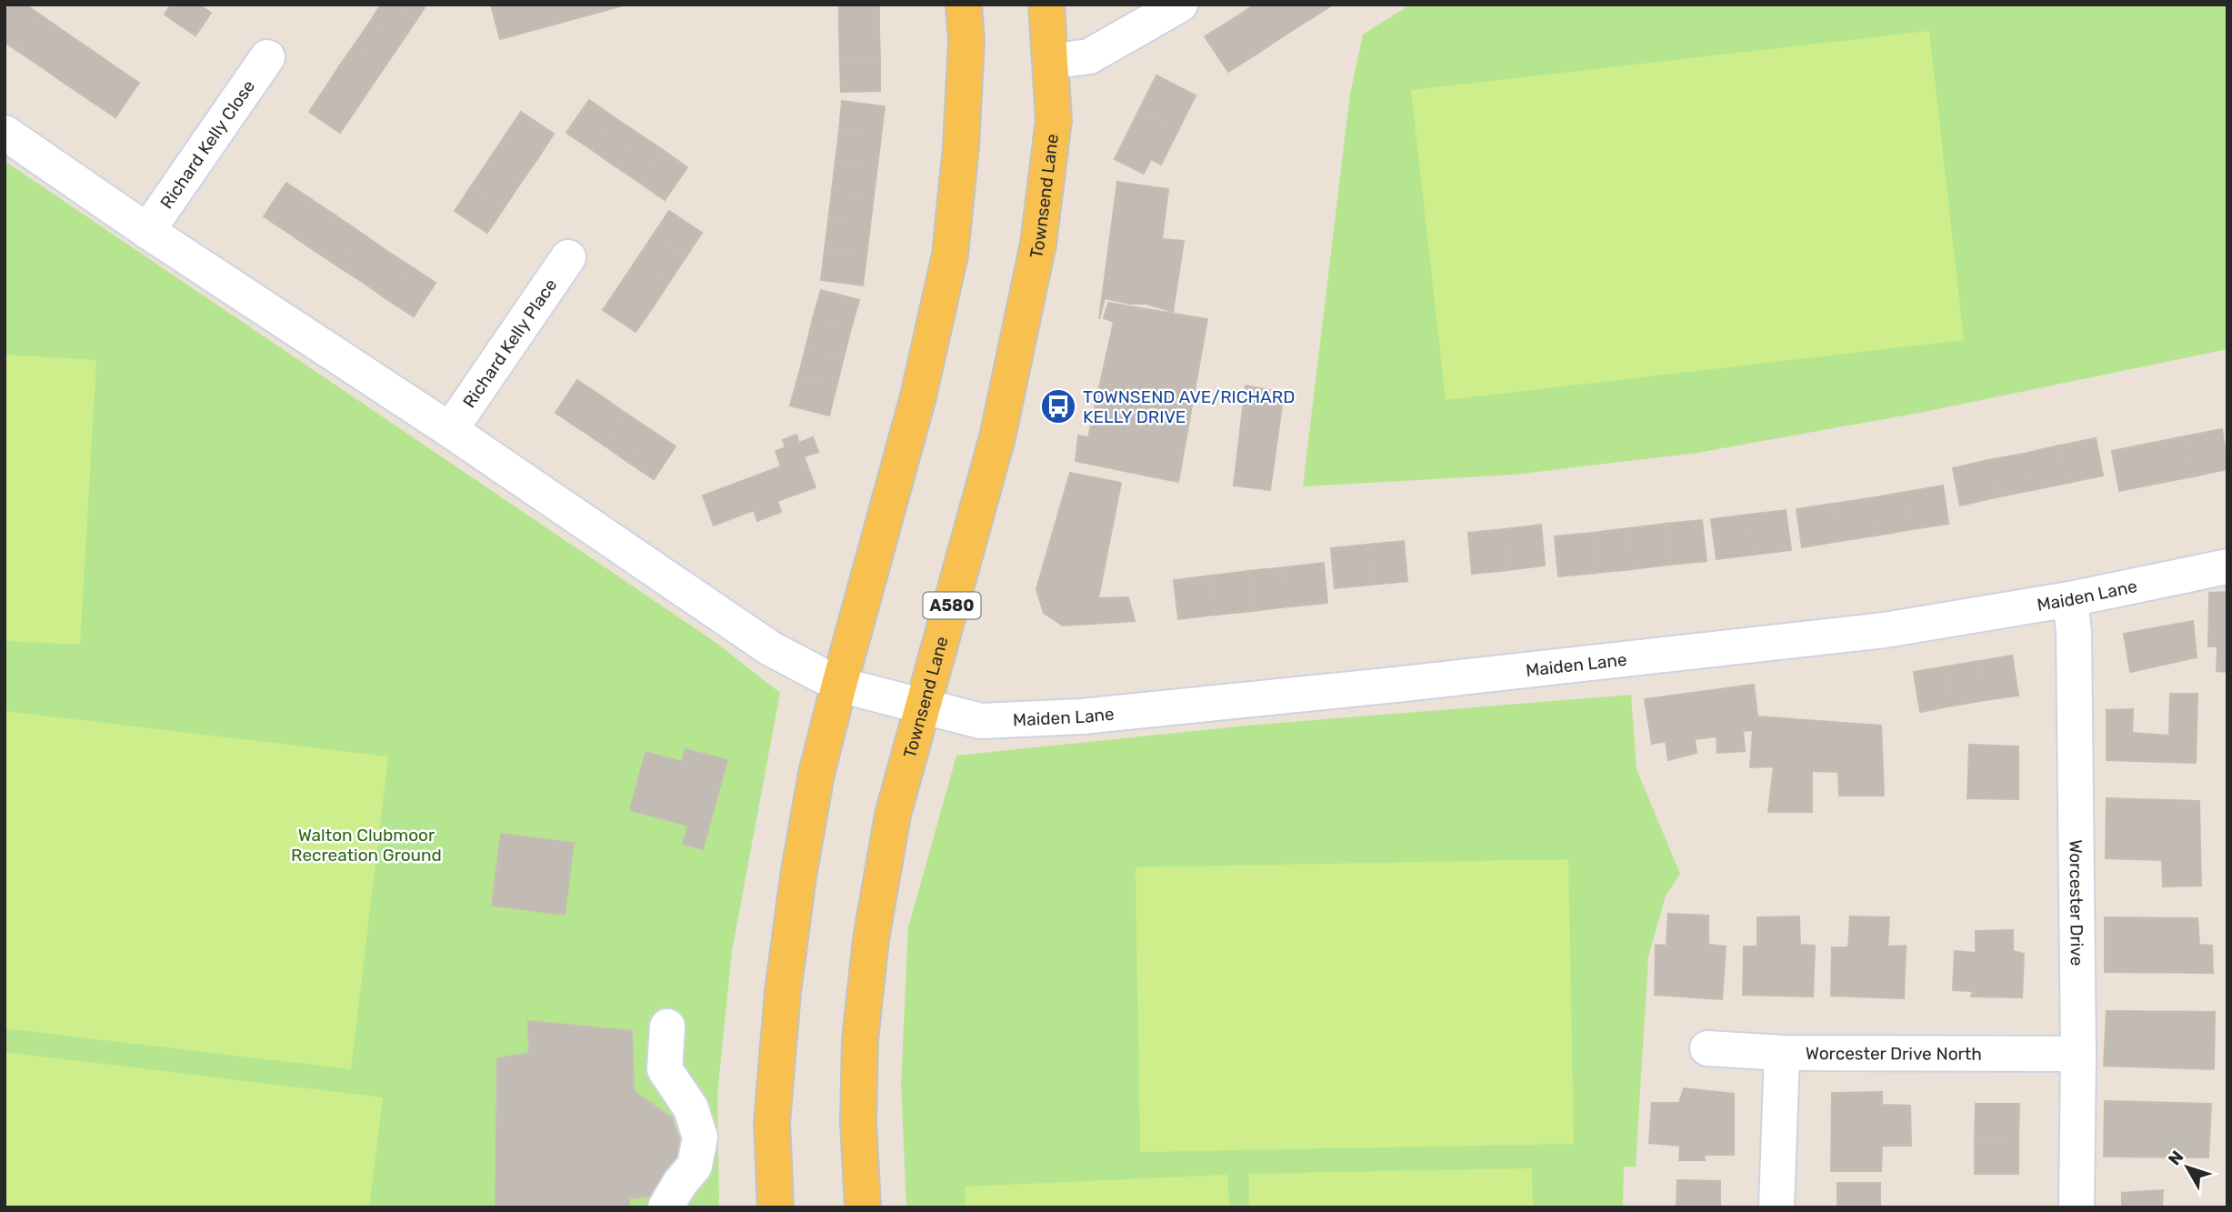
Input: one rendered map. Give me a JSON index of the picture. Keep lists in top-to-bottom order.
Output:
{
  "streets": {
    "main road": ["Townsend Lane", "A580"],
    "street": [
      "Richard Kelly Close",
      "Richard Kelly Place",
      "Maiden Lane",
      "Worcester Drive",
      "Worcester Drive North"
    ]
  },
  "crossings": [
    ["Richard Kelly Close", "Maiden Lane"],
    ["Townsend Lane", "Maiden Lane"],
    ["Richard Kelly Place", "Maiden Lane"],
    ["Maiden Lane", "Worcester Drive"],
    ["Worcester Drive", "Worcester Drive North"]
  ],
  "parks": ["Walton Clubmoor Recreation Ground"],
  "places": {
    "bus stop": ["TOWNSEND AVE/RICHARD KELLY DRIVE"]
  },
  "north": "top left"
}
